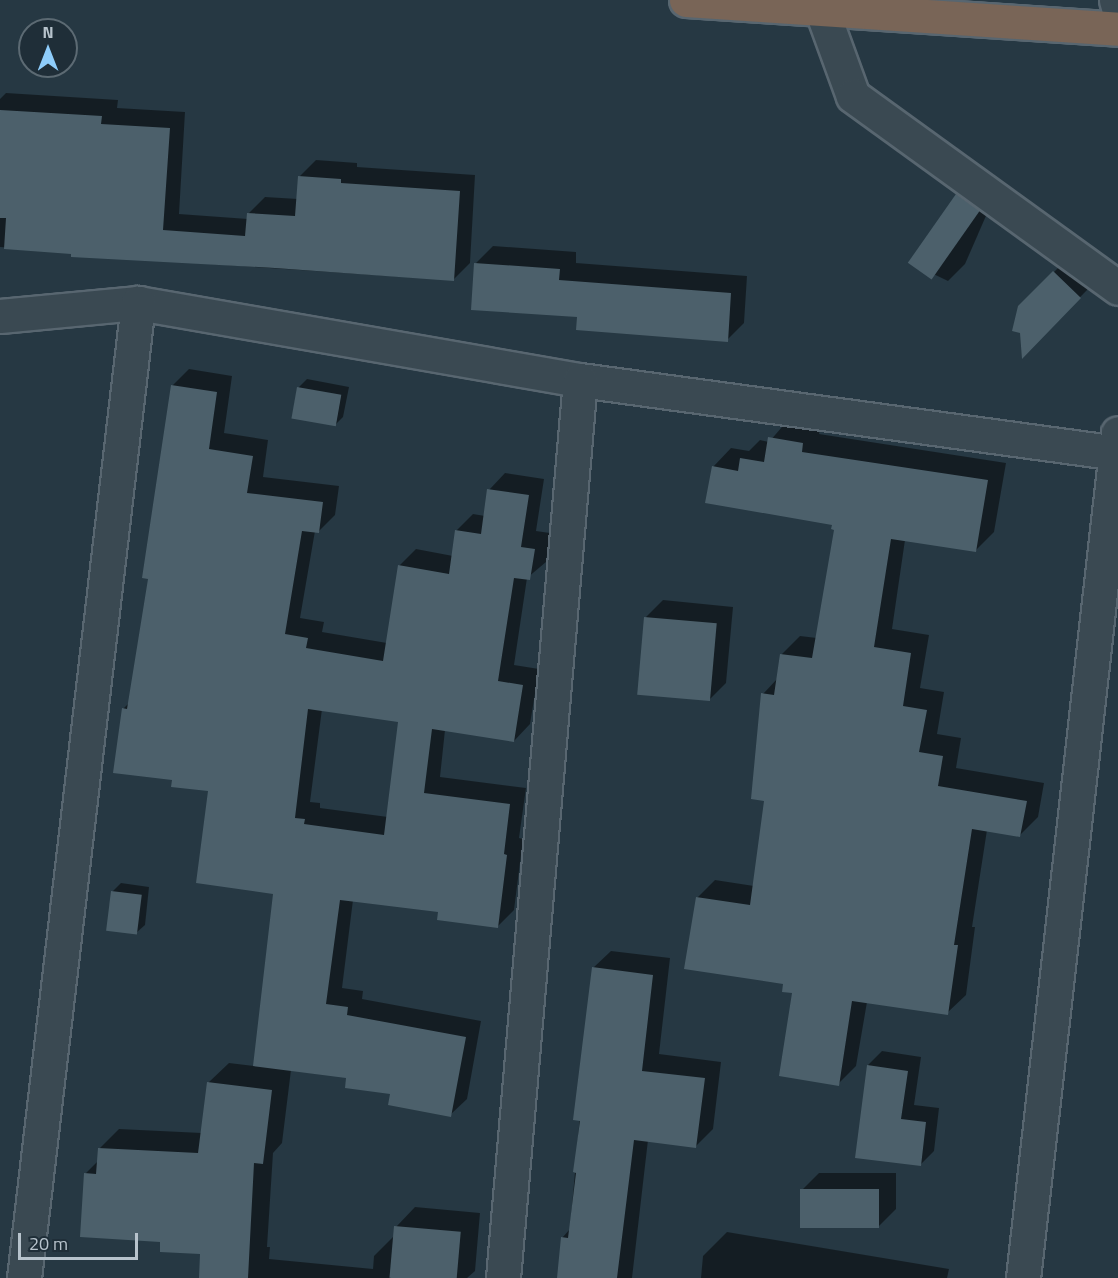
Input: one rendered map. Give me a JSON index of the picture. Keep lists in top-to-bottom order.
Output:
{
  "scale_bar": "20 m",
  "north": "top"
}
